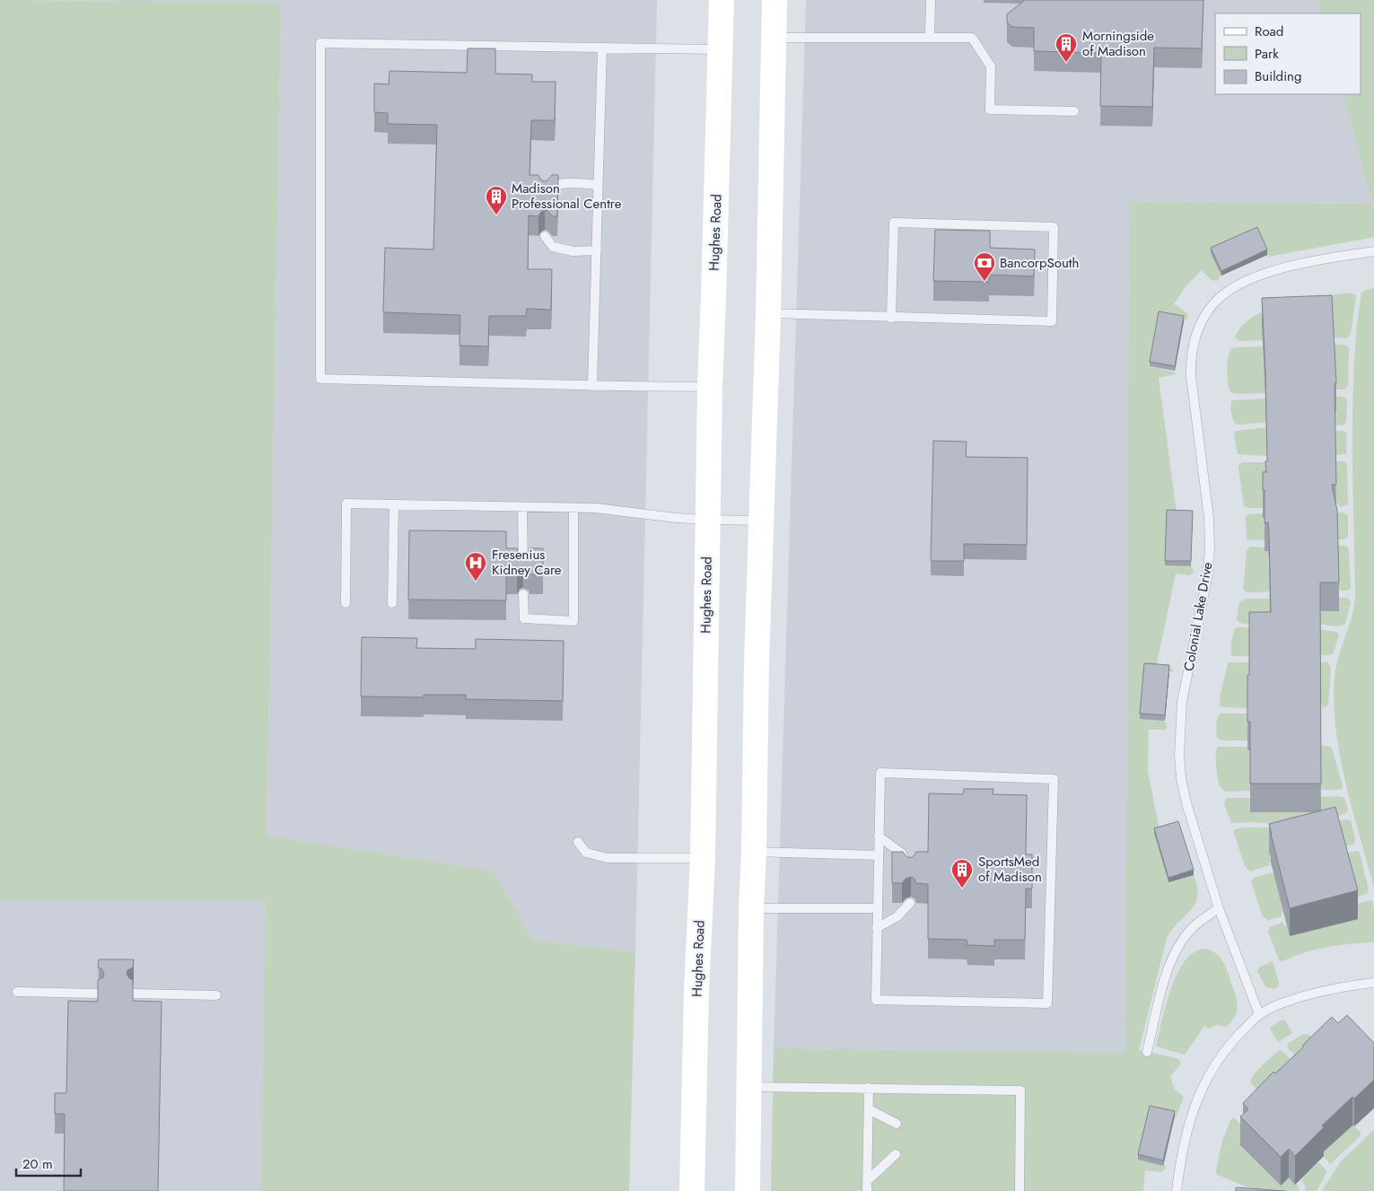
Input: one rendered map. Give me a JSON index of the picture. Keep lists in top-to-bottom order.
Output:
{
  "streets": {
    "main road": ["Hughes Road"],
    "lane": ["Colonial Lake Drive"]
  },
  "places": {
    "building": ["Morningside of Madison", "Madison Professional Centre", "SportsMed of Madison"],
    "bank": ["BancorpSouth"],
    "hospital": ["Fresenius Kidney Care"]
  },
  "legend": ["Road", "Park", "Building"],
  "scale_bar": "20 m"
}
